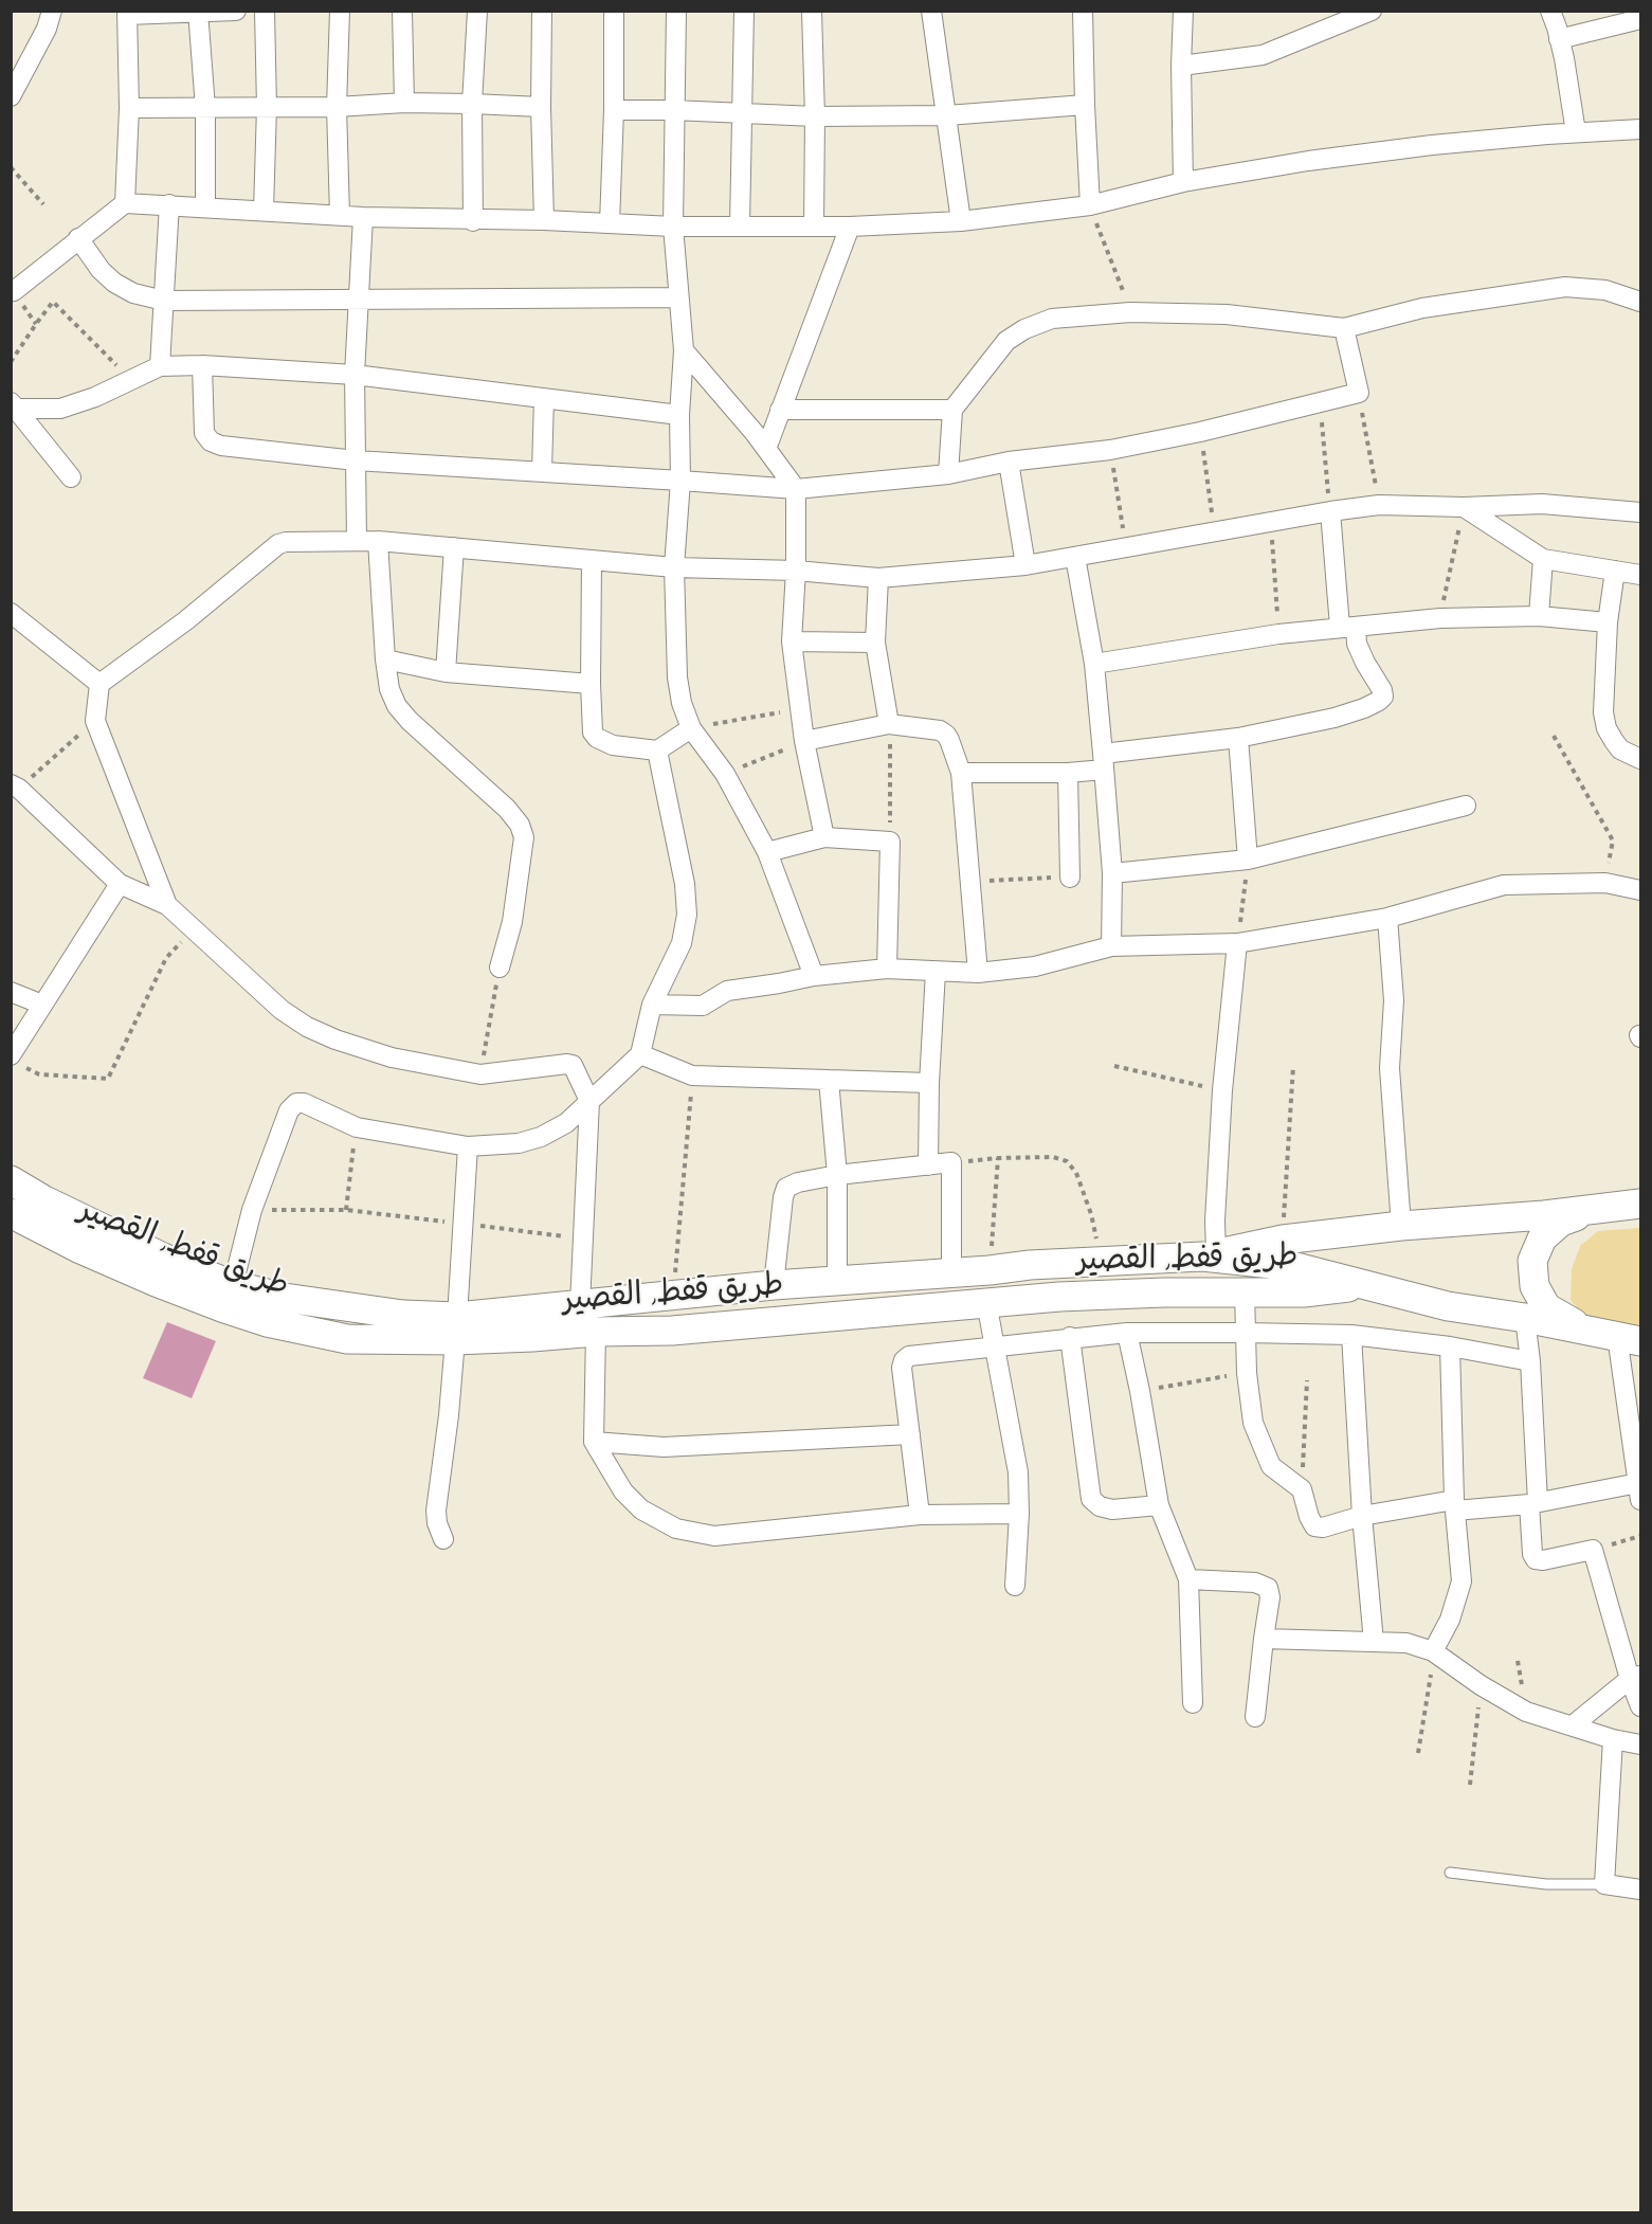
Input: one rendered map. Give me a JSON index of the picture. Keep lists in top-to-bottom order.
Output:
{
  "streets": {
    "main road": ["طريق قفط, القصير"]
  }
}
